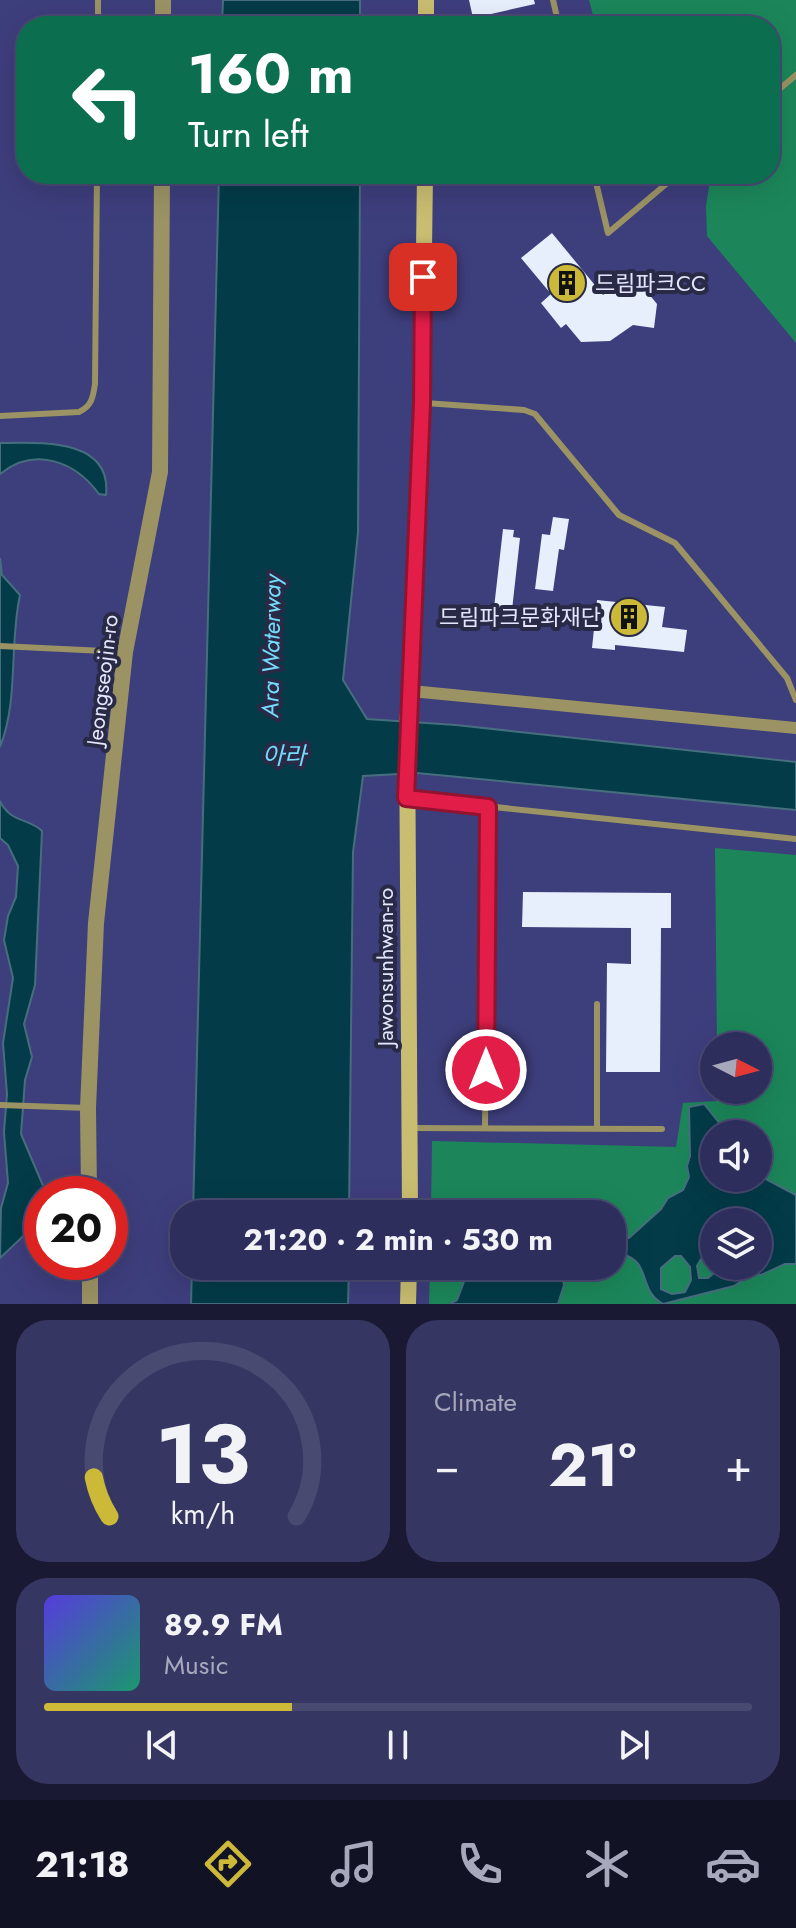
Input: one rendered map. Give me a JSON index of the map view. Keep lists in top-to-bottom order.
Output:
{
  "streets": {
    "main road": ["Jawonsunhwan-ro"],
    "street": ["Jeongseojin-ro"]
  },
  "water": ["Ara Waterway", "아라"],
  "places": {
    "building": ["드림파크CC", "드림파크문화재단"]
  },
  "north": "right",
  "page": {
    "turn": ["160 m", "Turn left"],
    "limit": "20",
    "trip": "21:20 · 2 min · 530 m",
    "tile": "Climate",
    "heat": ["−", "21°", "+"],
    "song": ["89.9 FM", "Music"],
    "tabs": "21:18",
    "gauge": ["13", "km/h"]
  }
}
